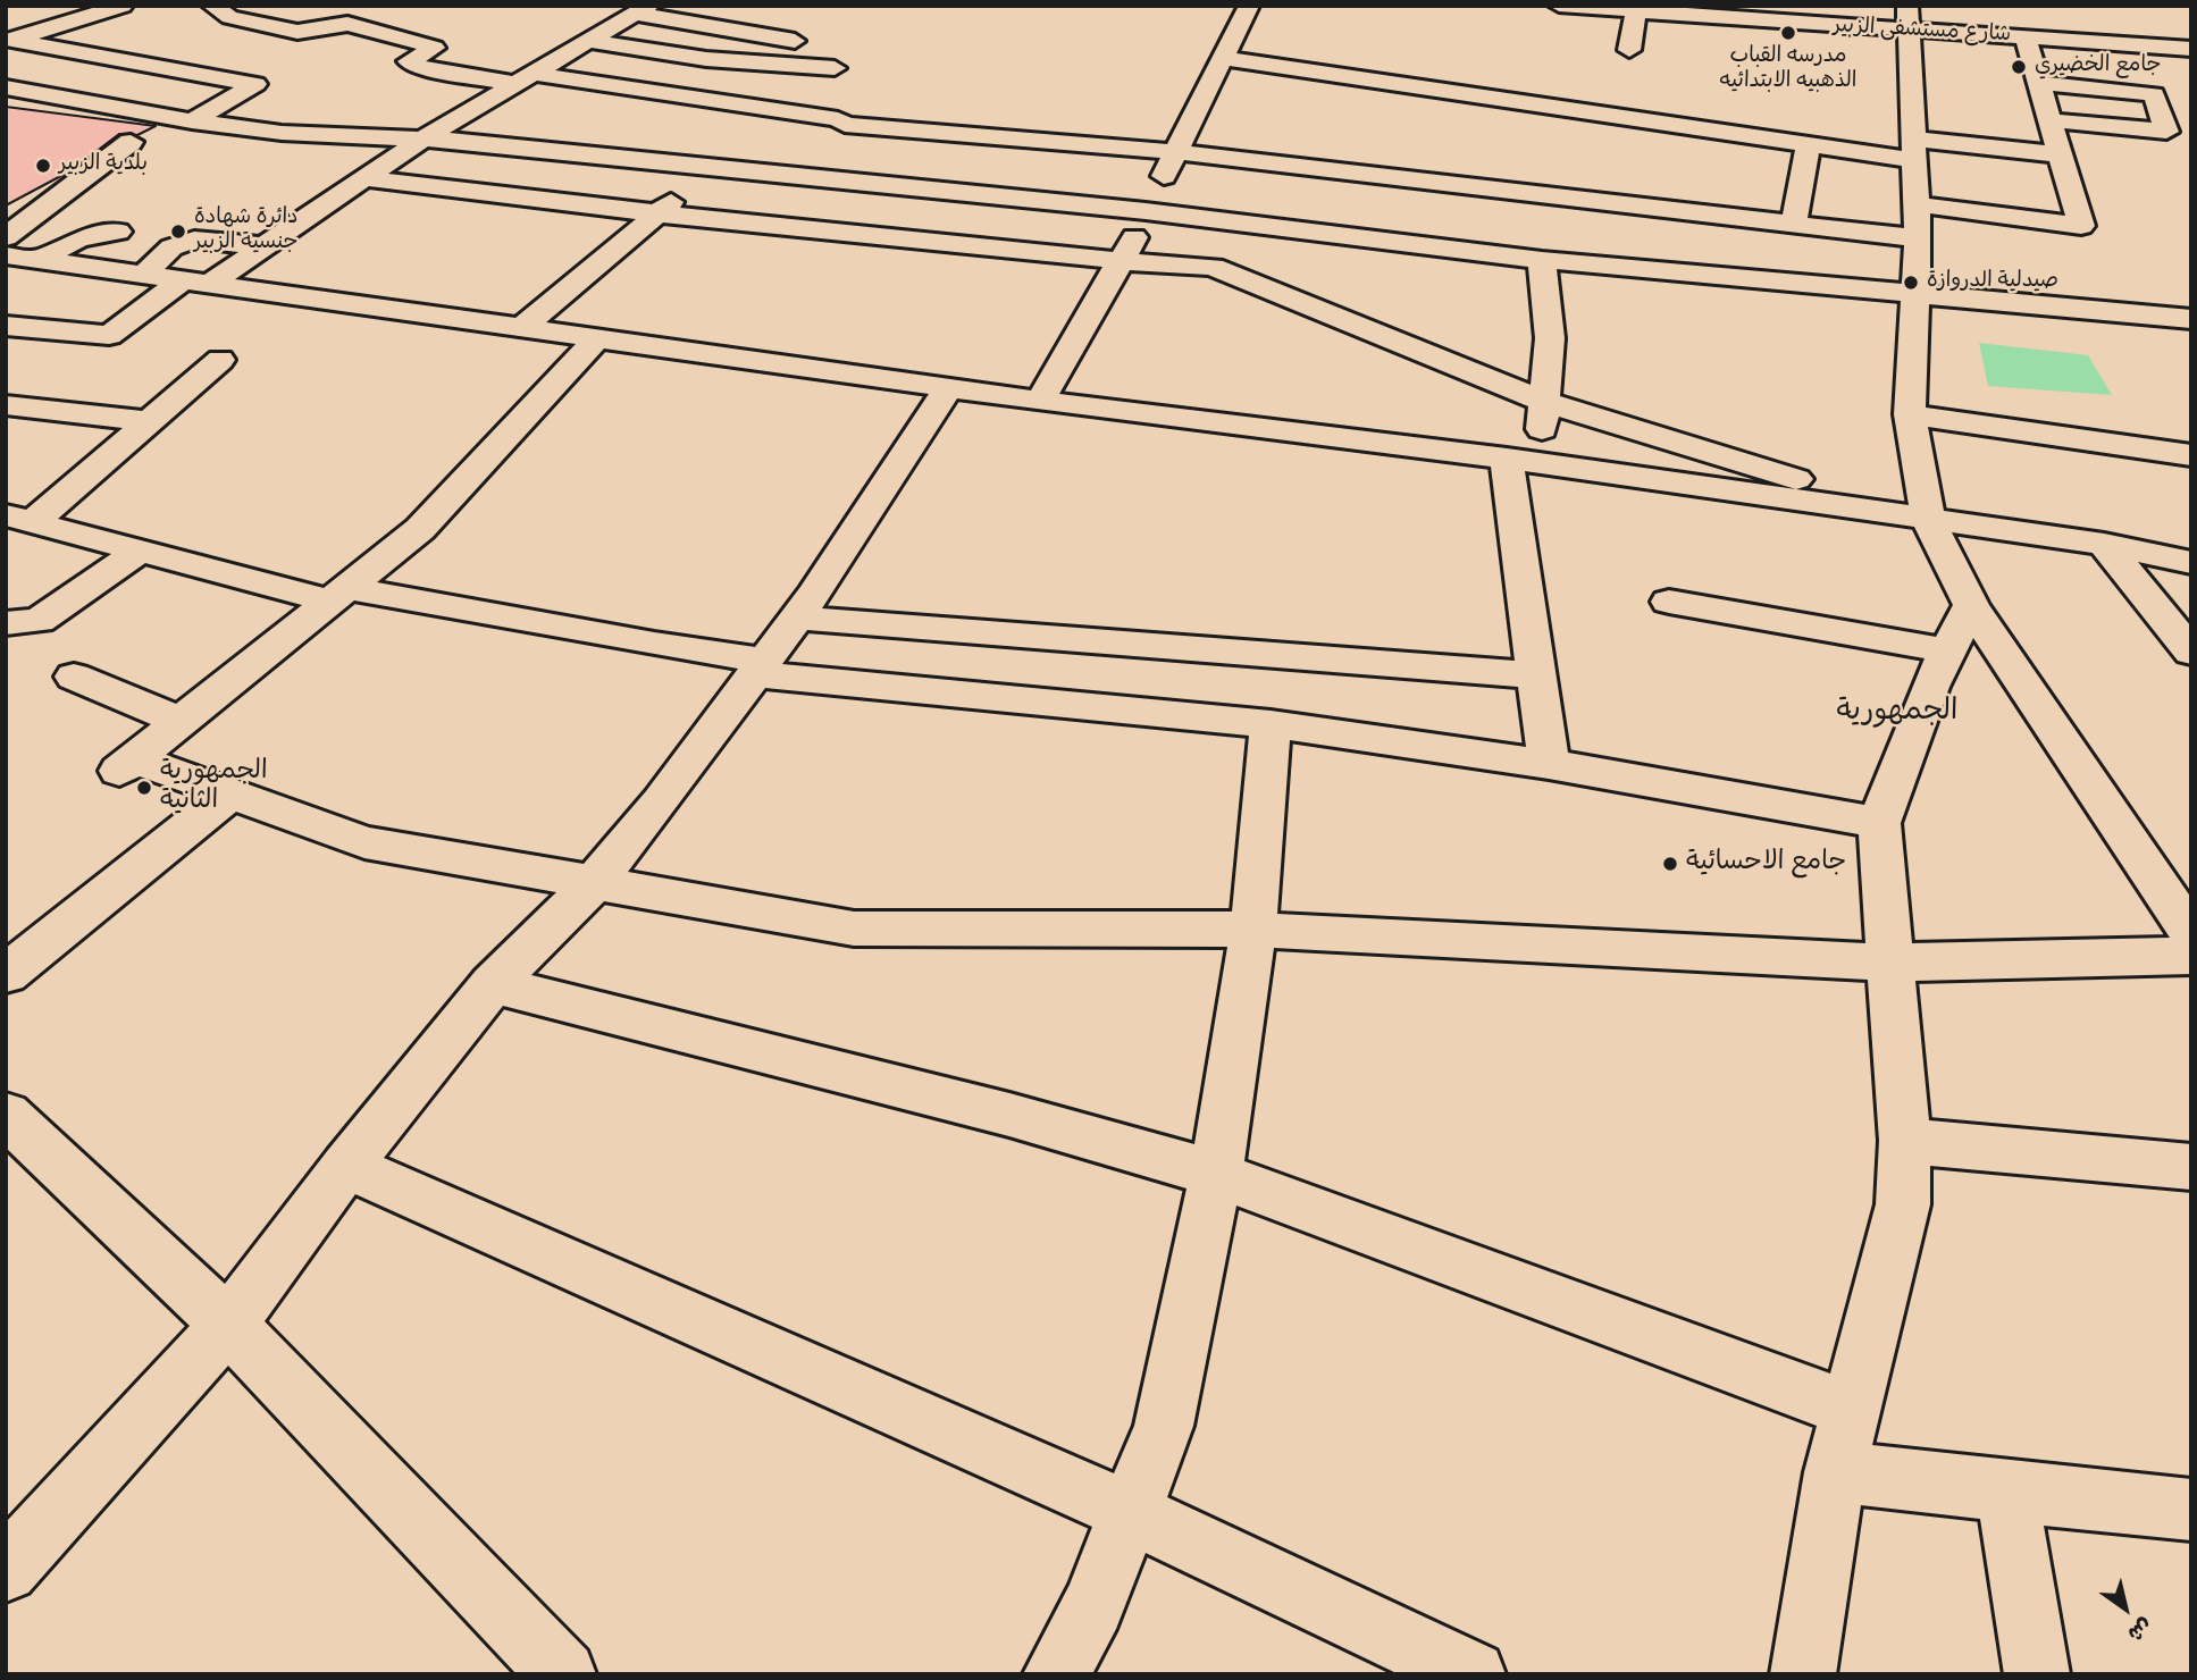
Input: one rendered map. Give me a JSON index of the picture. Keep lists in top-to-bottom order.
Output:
{
  "streets": {
    "street": ["شارع مستشفى الزبير"]
  },
  "districts": ["الجمهورية"],
  "places": [
    "مدرسه القباب الذهبيه الابتدائيه",
    "جامع الخضيري",
    "بلدية الزبير",
    "دائرة شهادة جنسية الزبير",
    "صيدلية الدروازة",
    "الجمهورية الثانية",
    "جامع الاحسائية"
  ],
  "north": "bottom right"
}
